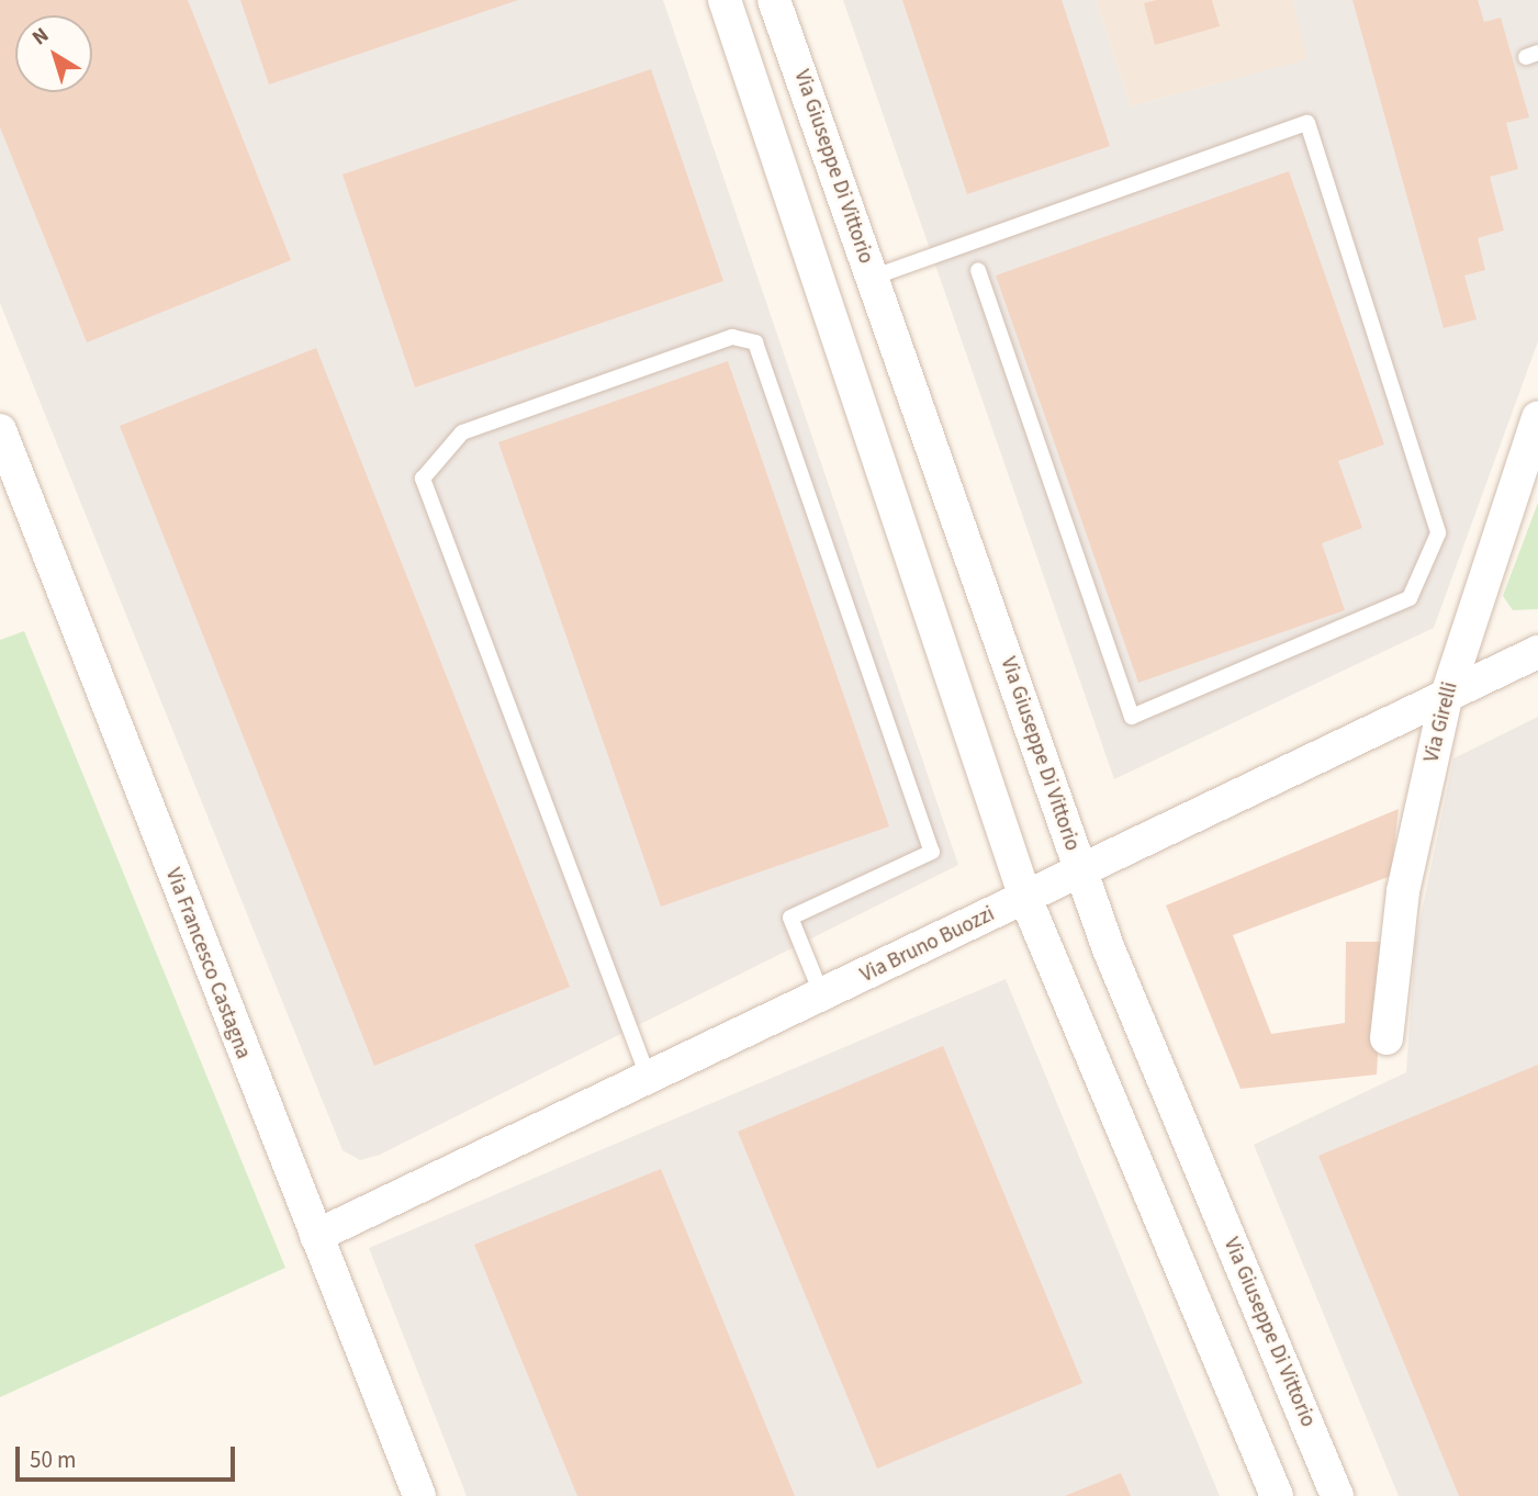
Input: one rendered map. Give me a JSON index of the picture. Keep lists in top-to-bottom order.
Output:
{
  "streets": {
    "street": [
      "Via Giuseppe Di Vittorio",
      "Via Girelli",
      "Via Bruno Buozzi",
      "Via Francesco Castagna"
    ]
  },
  "crossings": [
    ["Via Giuseppe Di Vittorio", "Via Bruno Buozzi"],
    ["Via Girelli", "Via Bruno Buozzi"],
    ["Via Bruno Buozzi", "Via Francesco Castagna"]
  ],
  "scale_bar": "50 m",
  "north": "top left"
}
